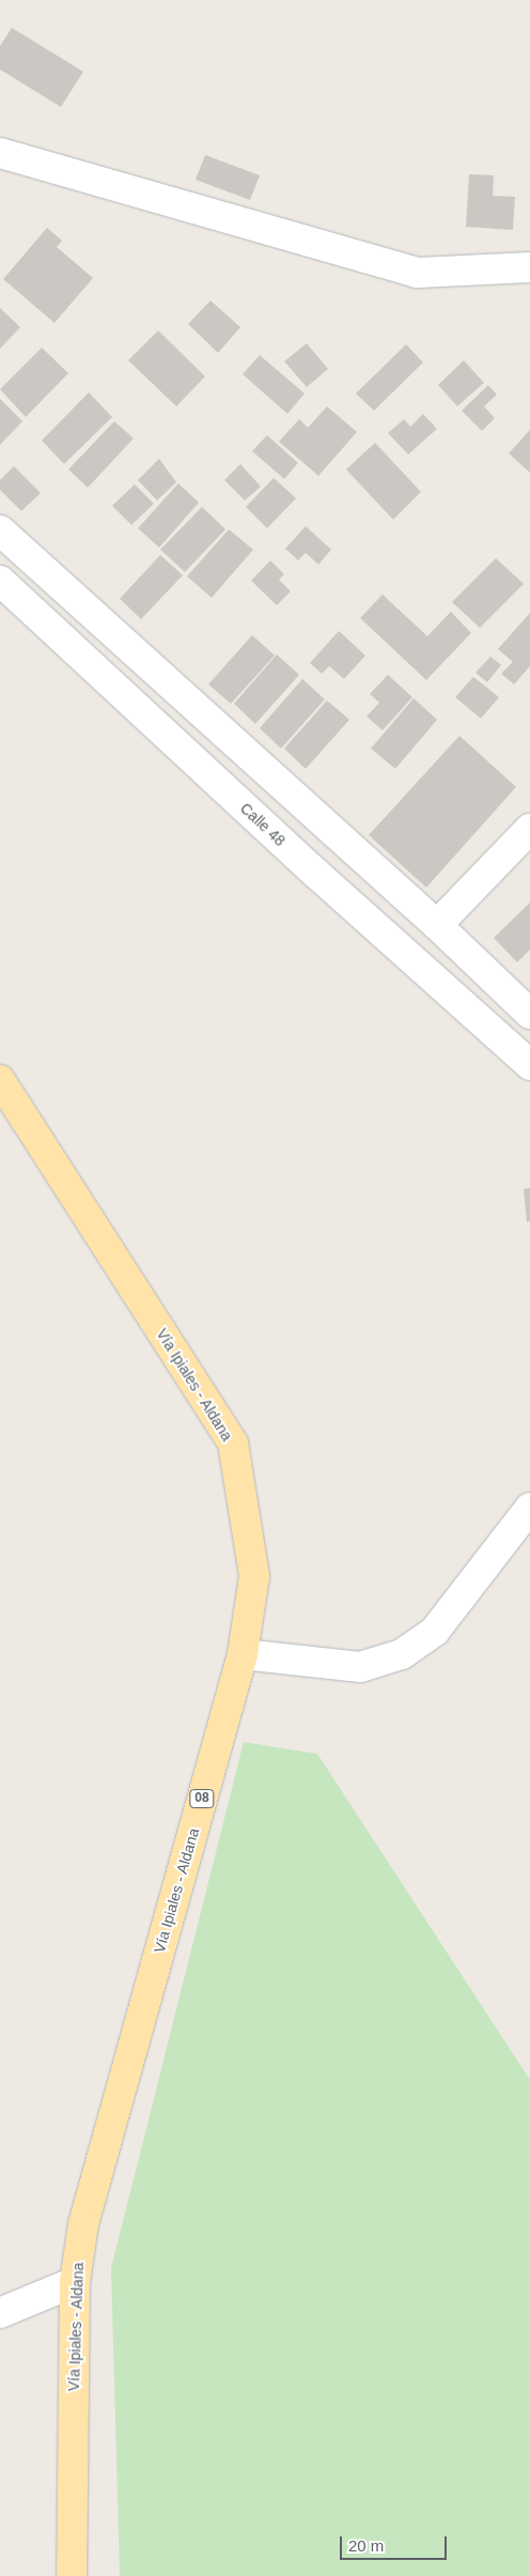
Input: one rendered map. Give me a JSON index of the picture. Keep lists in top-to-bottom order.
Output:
{
  "streets": {
    "main road": ["Vía Ipiales - Aldana", "08"],
    "street": ["Calle 48"]
  },
  "scale_bar": "20 m"
}
